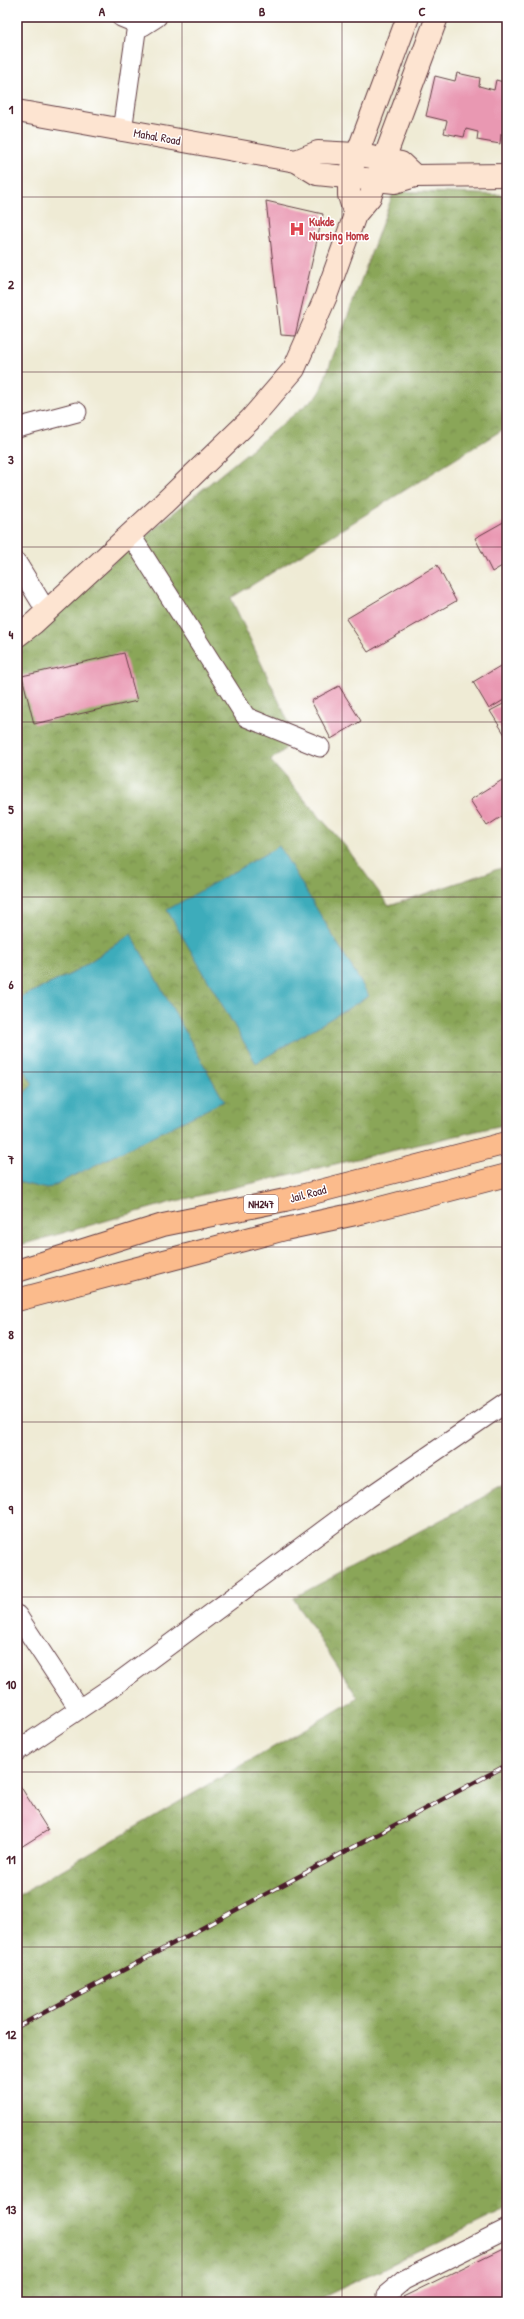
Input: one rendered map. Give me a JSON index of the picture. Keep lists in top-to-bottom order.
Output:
{
  "streets": {
    "highway": ["Jail Road", "NH247"],
    "main road": ["Mahal Road"]
  },
  "places": {
    "hospital": ["Kukde Nursing Home"]
  },
  "grid": {
    "columns": ["A", "B", "C"],
    "rows": [
      "1",
      "2",
      "3",
      "4",
      "5",
      "6",
      "7",
      "8",
      "9",
      "10",
      "11",
      "12",
      "13"
    ]
  }
}
